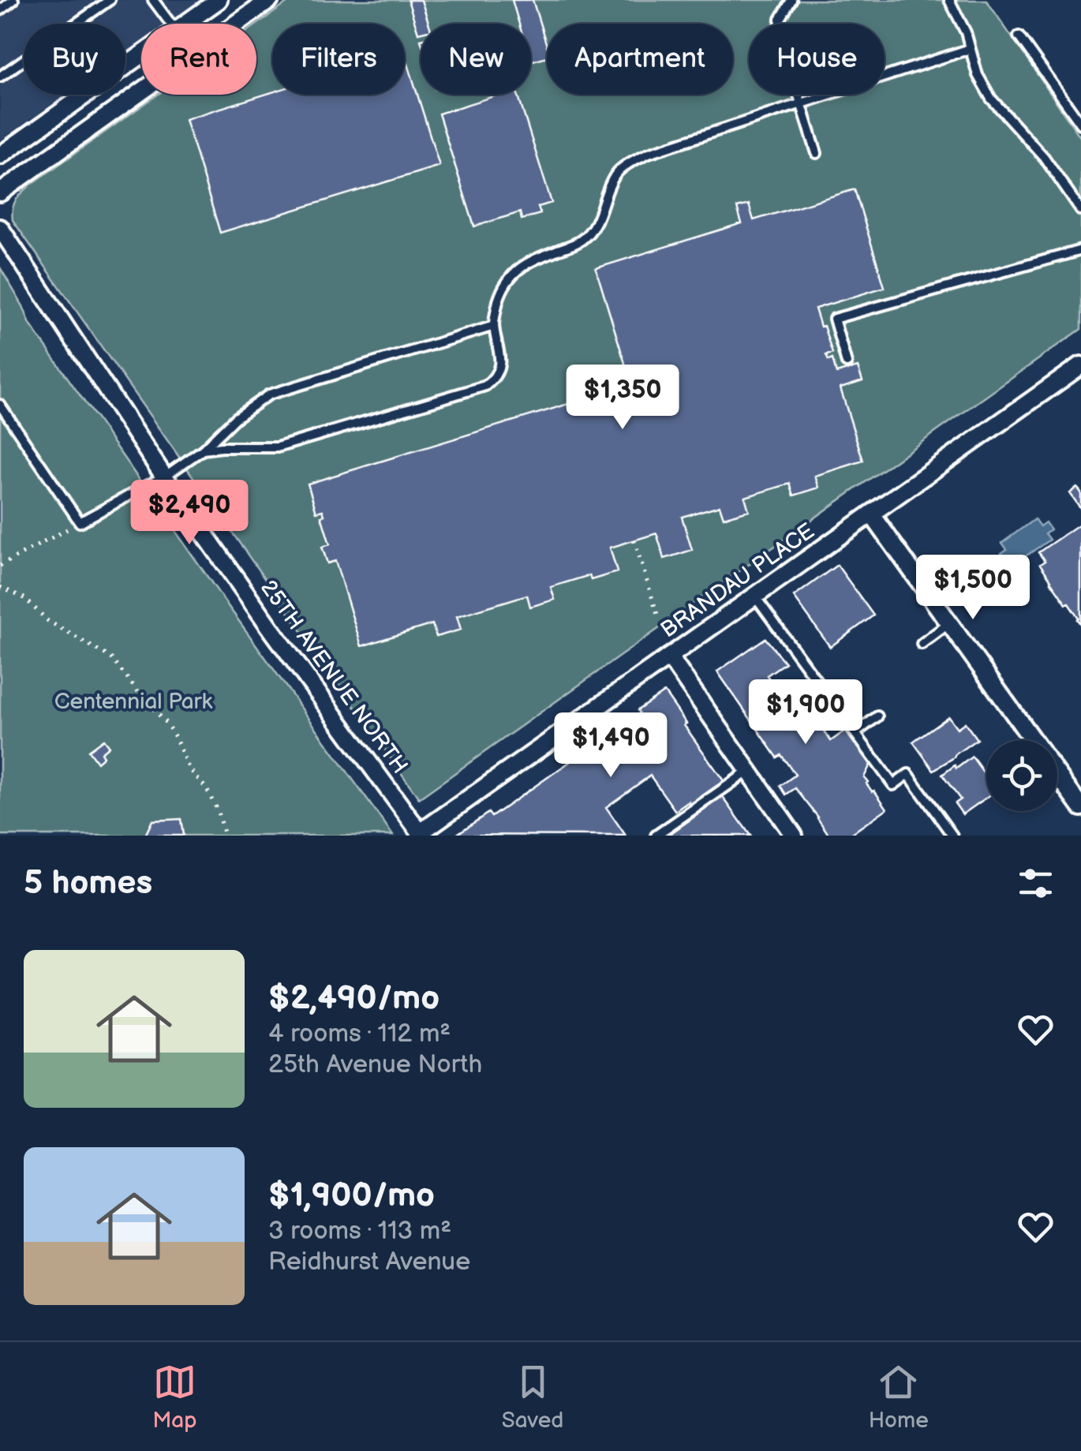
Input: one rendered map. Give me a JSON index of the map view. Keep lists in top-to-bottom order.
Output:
{
  "streets": {
    "street": ["BRANDAU PLACE", "25TH AVENUE NORTH"]
  },
  "crossings": [
    ["BRANDAU PLACE", "25TH AVENUE NORTH"]
  ],
  "parks": ["Centennial Park"],
  "page": {
    "chip": [
      "Buy",
      "Rent",
      "Filters",
      "New",
      "Apartment",
      "House"
    ],
    "price": [
      "$1,350",
      "$2,490",
      "$1,500",
      "$1,900",
      "$1,490"
    ],
    "heading": "5 homes",
    "list": [
      {
        "name": "$2,490/mo",
        "note": "4 rooms · 112 m² · 25th Avenue North"
      },
      {
        "name": "$1,900/mo",
        "note": "3 rooms · 113 m² · Reidhurst Avenue"
      }
    ],
    "tabs": ["Map", "Saved", "Home"]
  }
}
